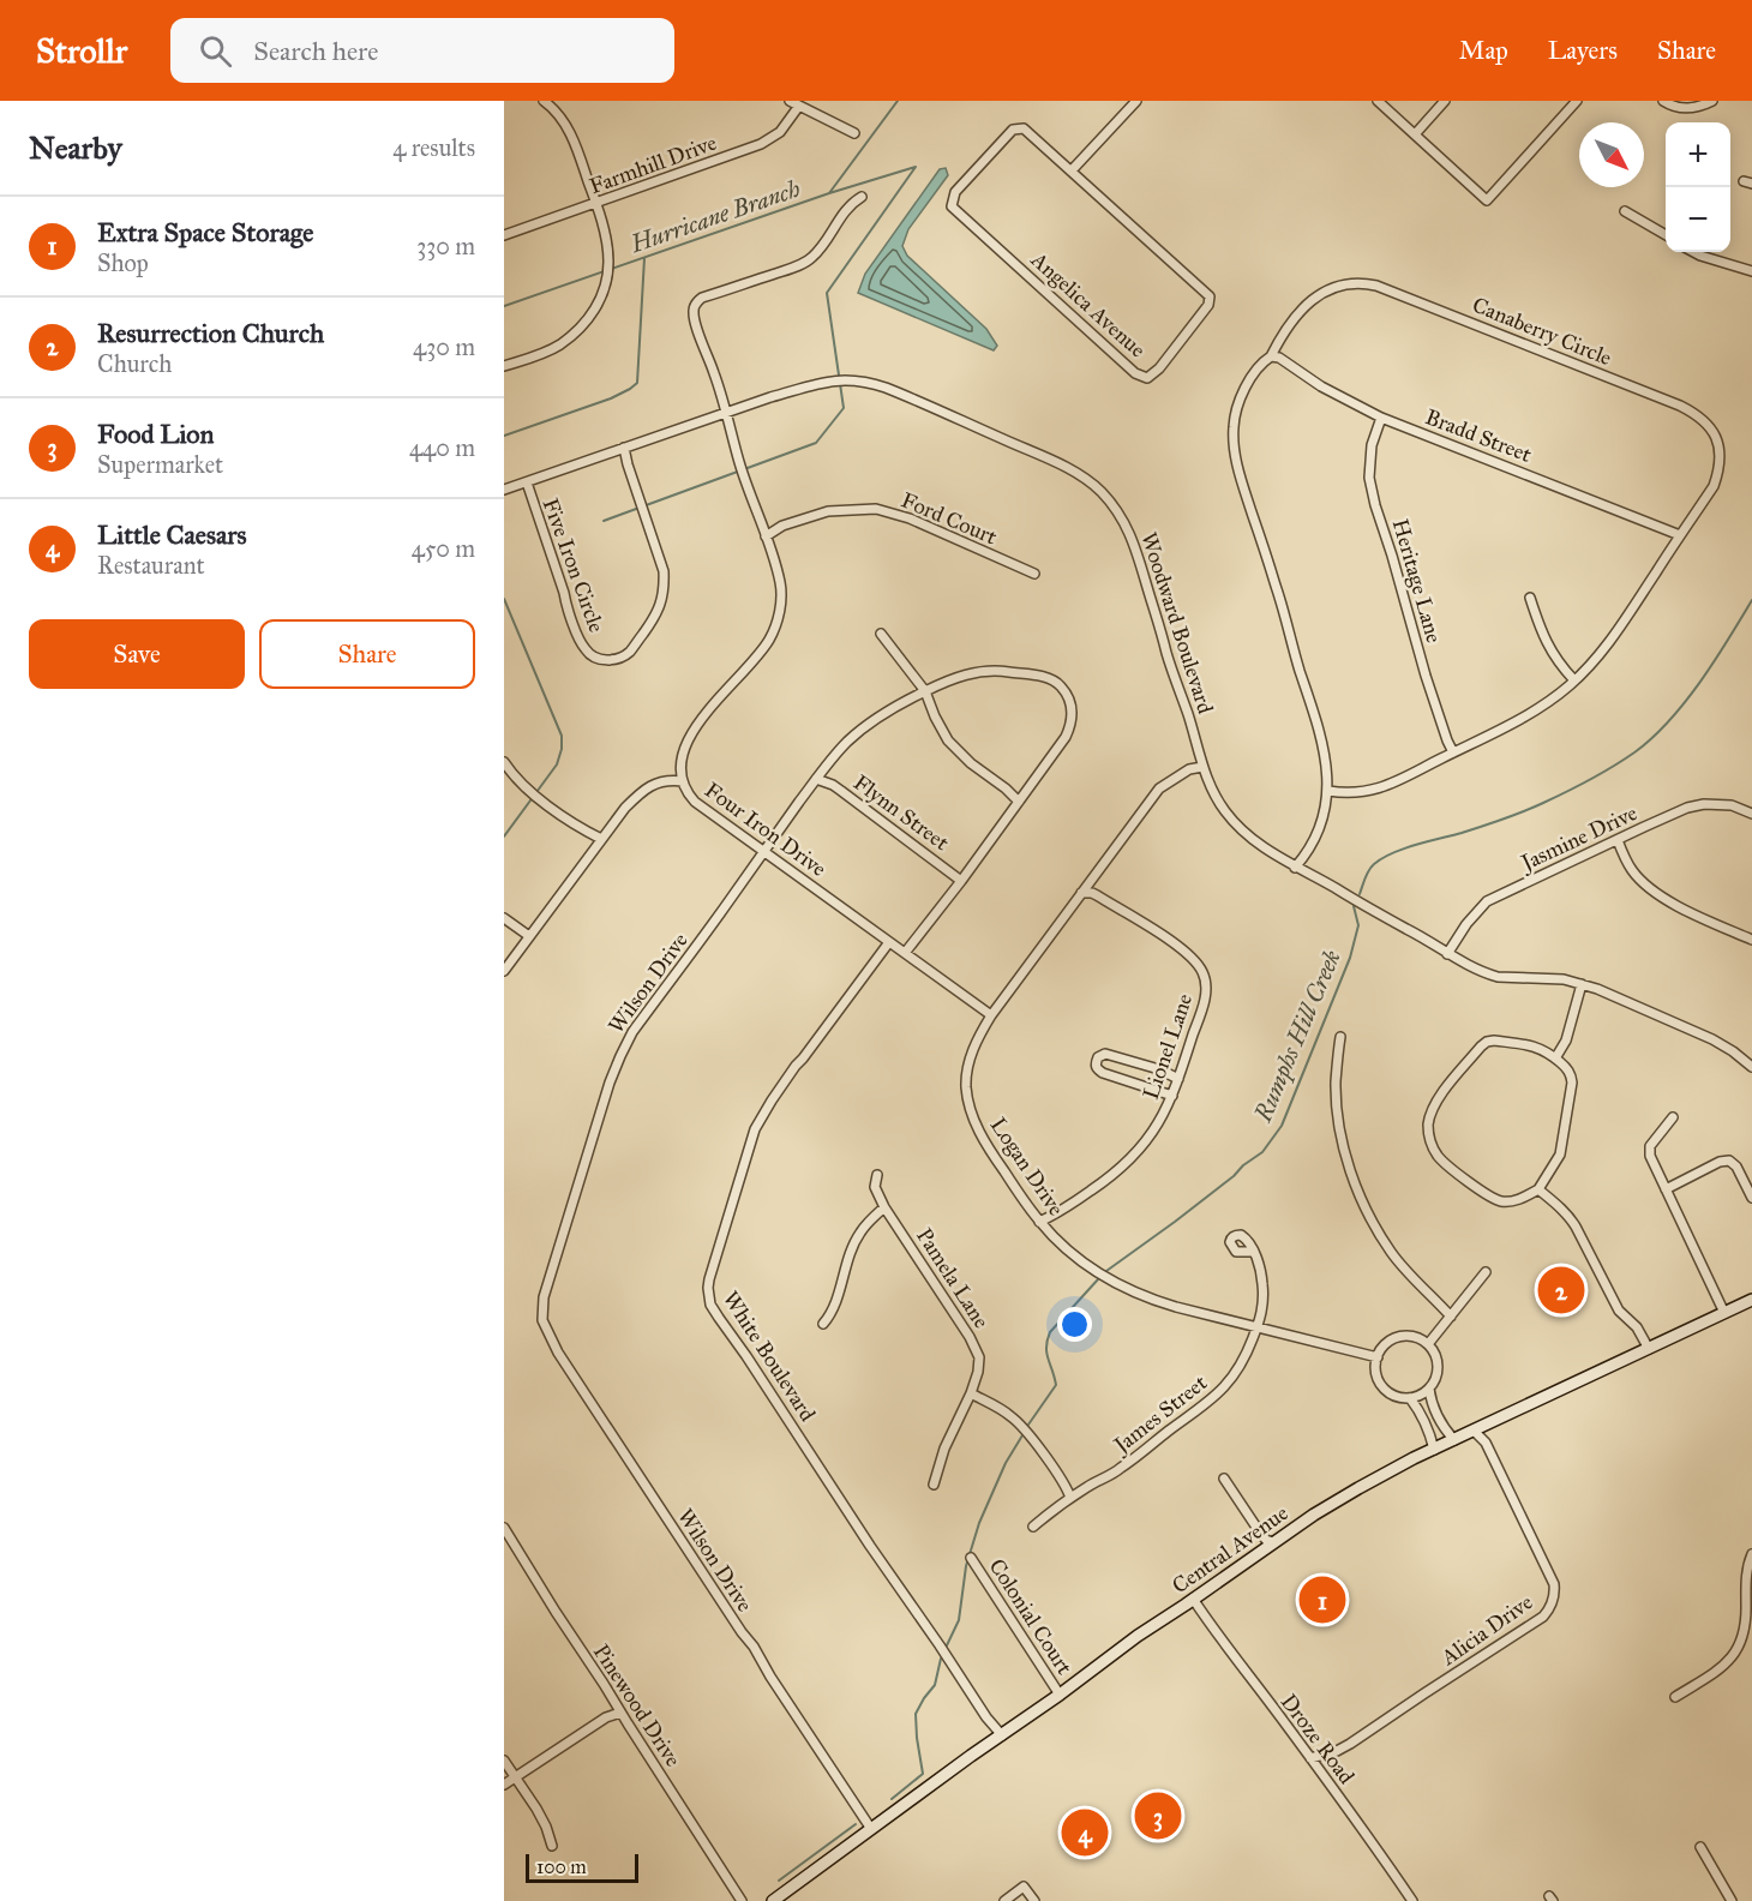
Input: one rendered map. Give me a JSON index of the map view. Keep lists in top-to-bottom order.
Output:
{
  "streets": {
    "street": [
      "Farmhill Drive",
      "Angelica Avenue",
      "Canaberry Circle",
      "Bradd Street",
      "Ford Court",
      "Five Iron Circle",
      "Heritage Lane",
      "Woodward Boulevard",
      "Flynn Street",
      "Four Iron Drive",
      "Jasmine Drive",
      "Wilson Drive",
      "Lionel Lane",
      "Logan Drive",
      "Pamela Lane",
      "White Boulevard",
      "James Street",
      "Central Avenue",
      "Colonial Court",
      "Alicia Drive",
      "Pinewood Drive",
      "Droze Road"
    ]
  },
  "crossings": [
    ["Canaberry Circle", "Bradd Street"],
    ["Canaberry Circle", "Heritage Lane"],
    ["Canaberry Circle", "Woodward Boulevard"],
    ["Bradd Street", "Heritage Lane"],
    ["Ford Court", "Four Iron Drive"],
    ["Five Iron Circle", "Woodward Boulevard"],
    ["Woodward Boulevard", "Four Iron Drive"],
    ["Woodward Boulevard", "Jasmine Drive"],
    ["Woodward Boulevard", "Logan Drive"],
    ["Flynn Street", "Wilson Drive"],
    ["Four Iron Drive", "Wilson Drive"],
    ["Four Iron Drive", "Logan Drive"],
    ["Four Iron Drive", "White Boulevard"],
    ["Wilson Drive", "Central Avenue"],
    ["Lionel Lane", "Logan Drive"],
    ["Logan Drive", "James Street"],
    ["White Boulevard", "Central Avenue"],
    ["Central Avenue", "Colonial Court"],
    ["Central Avenue", "Alicia Drive"],
    ["Central Avenue", "Droze Road"],
    ["Alicia Drive", "Droze Road"]
  ],
  "water": ["Hurricane Branch", "Rumphs Hill Creek"],
  "scale_bar": "100 m",
  "north": "bottom right",
  "page": {
    "header": "Strollr",
    "search": "Search here",
    "nav": ["Map", "Layers", "Share"],
    "heading": ["Nearby", "4 results"],
    "map_buttons": ["+", "−"],
    "list": [
      {
        "mark": "1",
        "name": "Extra Space Storage",
        "note": "Shop",
        "value": "330 m"
      },
      {
        "mark": "2",
        "name": "Resurrection Church",
        "note": "Church",
        "value": "430 m"
      },
      {
        "mark": "3",
        "name": "Food Lion",
        "note": "Supermarket",
        "value": "440 m"
      },
      {
        "mark": "4",
        "name": "Little Caesars",
        "note": "Restaurant",
        "value": "450 m"
      }
    ],
    "buttons": ["Save", "Share"],
    "pins": [
      "2",
      "1",
      "3",
      "4"
    ],
    "scale": "100 m"
  }
}
